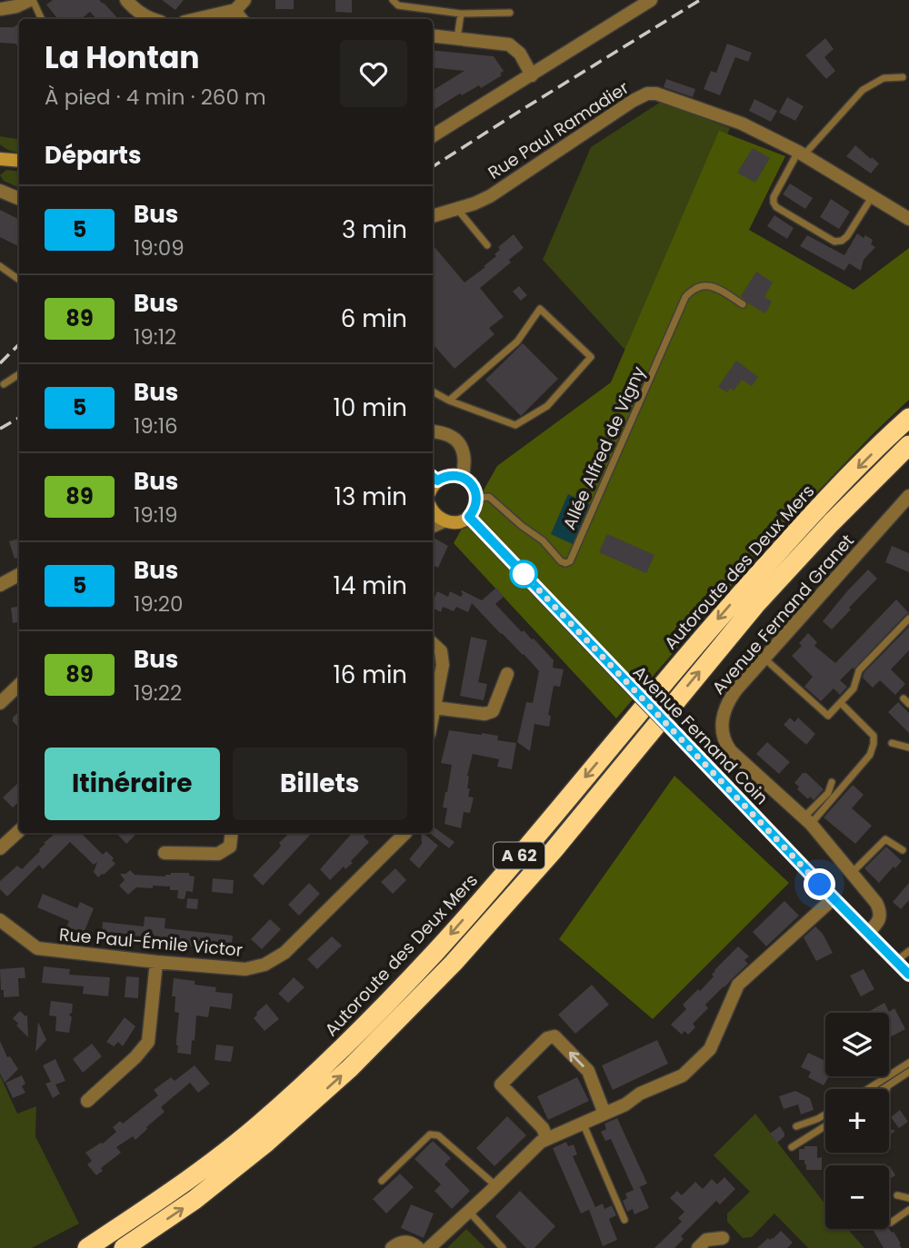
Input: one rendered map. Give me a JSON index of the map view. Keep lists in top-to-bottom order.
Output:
{
  "streets": {
    "highway": ["Autoroute des Deux Mers", "A 62"],
    "main road": ["Avenue Fernand Coin"],
    "street": ["Rue Paul Ramadier", "Avenue Fernand Granet", "Rue Paul-Émile Victor"],
    "lane": ["Allée Alfred de Vigny"]
  },
  "crossings": [
    ["Avenue Fernand Granet", "Avenue Fernand Coin"]
  ],
  "lines": ["bus line 5"],
  "page": {
    "heading": [
      ["La Hontan", "À pied · 4 min · 260 m"],
      "Départs"
    ],
    "list": [
      {
        "mark": "5",
        "name": "Bus",
        "note": "19:09",
        "value": "3 min"
      },
      {
        "mark": "89",
        "name": "Bus",
        "note": "19:12",
        "value": "6 min"
      },
      {
        "mark": "5",
        "name": "Bus",
        "note": "19:16",
        "value": "10 min"
      },
      {
        "mark": "89",
        "name": "Bus",
        "note": "19:19",
        "value": "13 min"
      },
      {
        "mark": "5",
        "name": "Bus",
        "note": "19:20",
        "value": "14 min"
      },
      {
        "mark": "89",
        "name": "Bus",
        "note": "19:22",
        "value": "16 min"
      }
    ],
    "buttons": ["Itinéraire", "Billets"],
    "map_buttons": ["+", "−"]
  }
}
